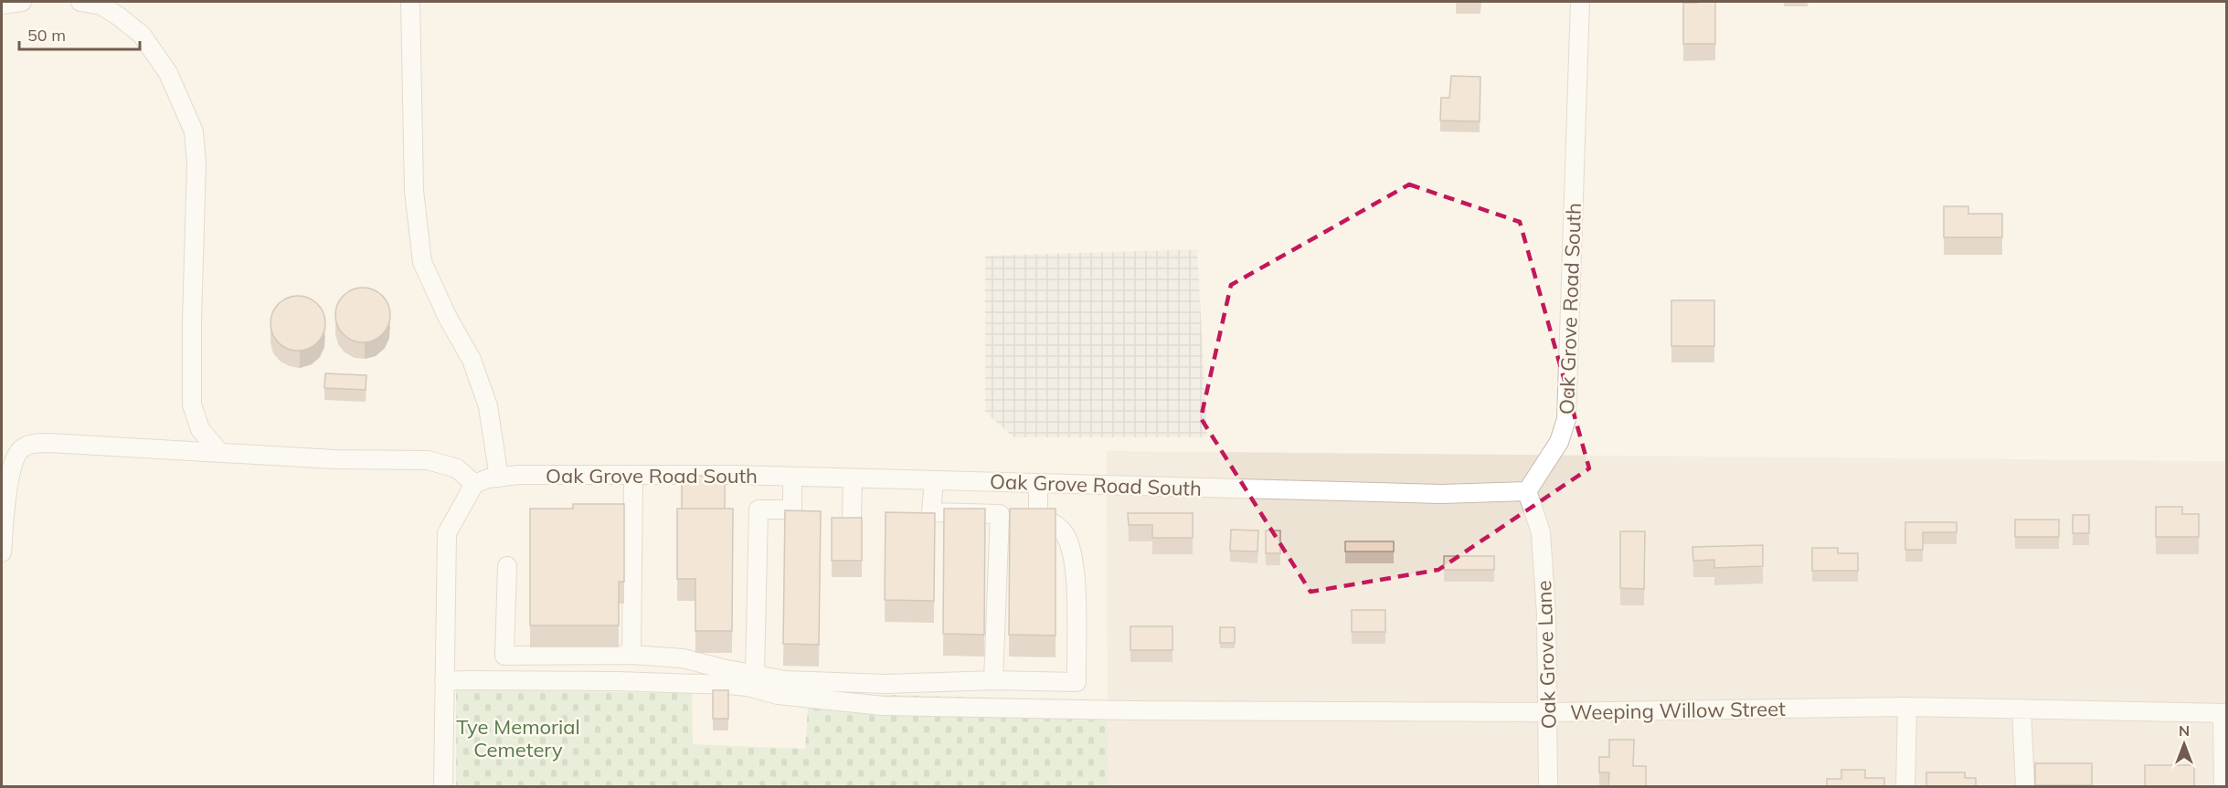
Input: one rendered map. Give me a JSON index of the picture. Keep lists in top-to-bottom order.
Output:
{
  "streets": {
    "street": ["Oak Grove Road South", "Oak Grove Lane", "Weeping Willow Street"]
  },
  "crossings": [
    ["Oak Grove Road South", "Oak Grove Lane"],
    ["Oak Grove Lane", "Weeping Willow Street"]
  ],
  "parks": ["Tye Memorial Cemetery"],
  "scale_bar": "50 m",
  "north": "top"
}
